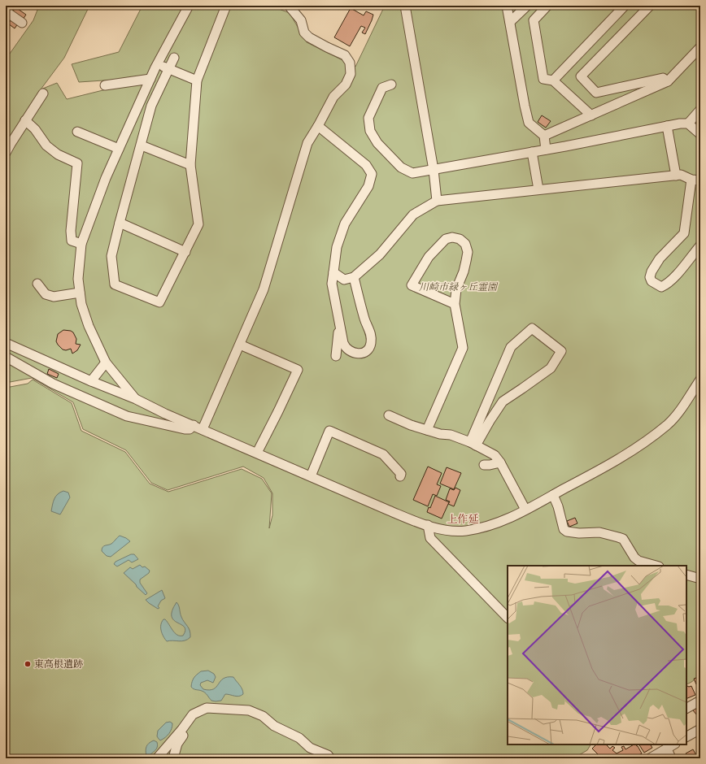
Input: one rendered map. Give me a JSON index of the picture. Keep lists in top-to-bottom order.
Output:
{
  "districts": ["上作延"],
  "parks": ["川崎市緑ヶ丘霊園"],
  "places": ["東高根遺跡"]
}
